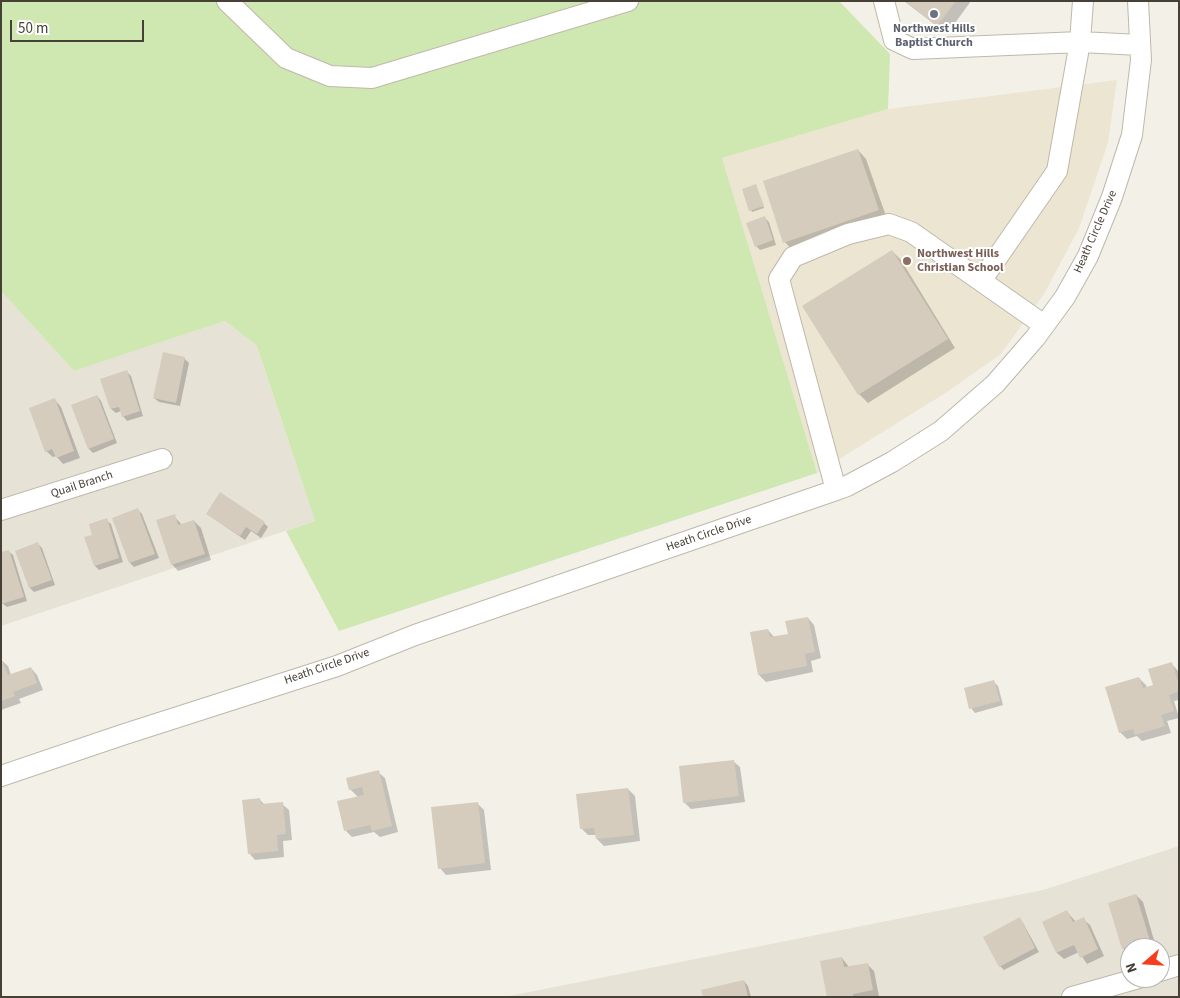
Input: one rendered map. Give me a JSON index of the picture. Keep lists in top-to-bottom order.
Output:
{
  "streets": {
    "street": ["Heath Circle Drive", "Quail Branch"]
  },
  "places": ["Northwest Hills Baptist Church", "Northwest Hills Christian School"],
  "scale_bar": "50 m",
  "north": "left"
}
